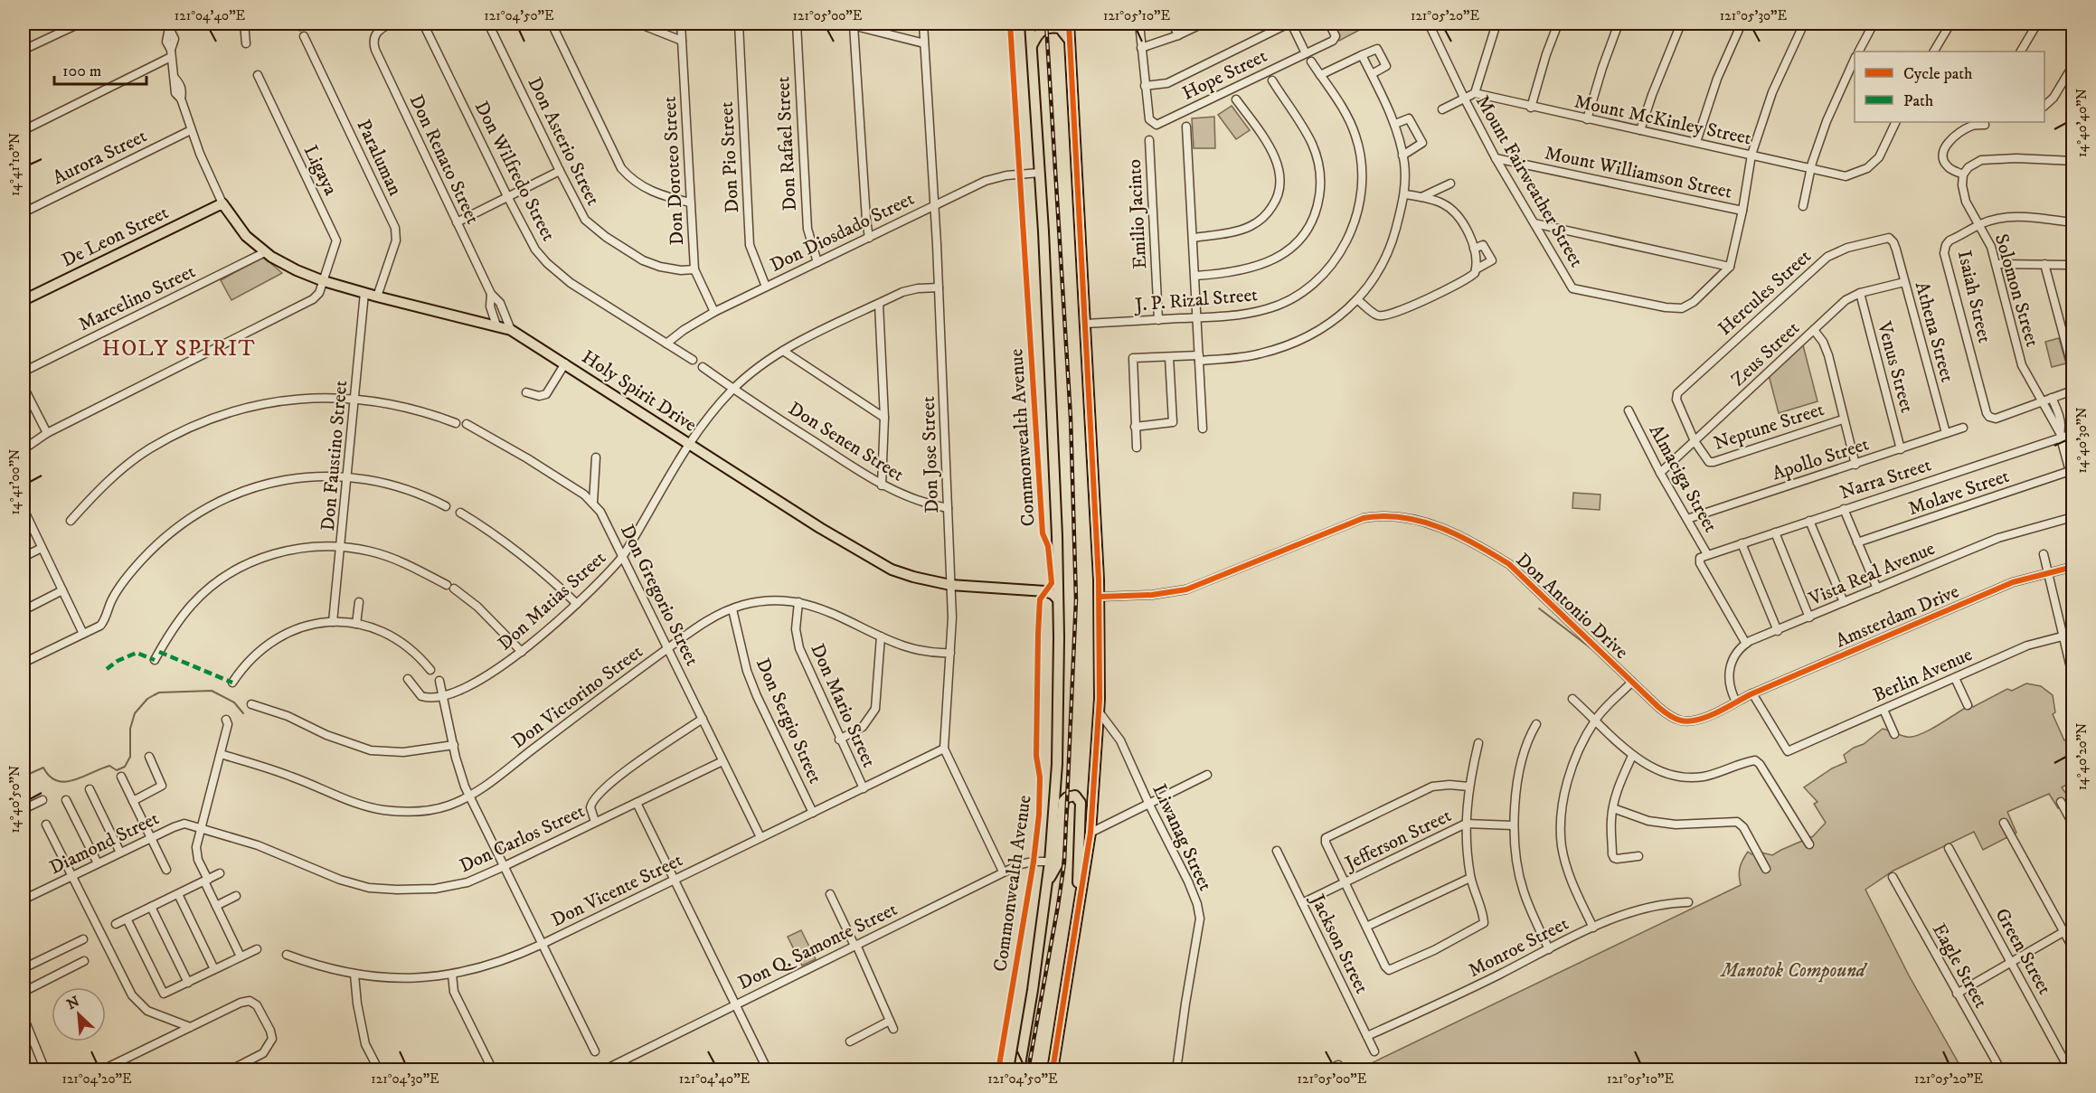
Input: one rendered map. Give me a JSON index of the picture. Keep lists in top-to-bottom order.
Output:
{
  "streets": {
    "main road": ["De Leon Street", "Holy Spirit Drive", "Commonwealth Avenue"],
    "street": [
      "Hope Street",
      "Mount McKinley Street",
      "Don Asterio Street",
      "Don Rafael Street",
      "Aurora Street",
      "Paraluman",
      "Don Pio Street",
      "Don Renato Street",
      "Ligaya",
      "Don Wilfredo Street",
      "Don Doroteo Street",
      "Mount Williamson Street",
      "Mount Fairweather Street",
      "Emilio Jacinto",
      "Don Diosdado Street",
      "Solomon Street",
      "Hercules Street",
      "Isaiah Street",
      "Marcelino Street",
      "J. P. Rizal Street",
      "Athena Street",
      "Zeus Street",
      "Venus Street",
      "Neptune Street",
      "Don Senen Street",
      "Don Jose Street",
      "Don Faustino Street",
      "Apollo Street",
      "Almaciga Street",
      "Narra Street",
      "Molave Street",
      "Vista Real Avenue",
      "Don Gregorio Street",
      "Don Matias Street",
      "Don Antonio Drive",
      "Amsterdam Drive",
      "Berlin Avenue",
      "Don Victorino Street",
      "Don Mario Street",
      "Don Sergio Street",
      "Liwanag Street",
      "Don Carlos Street",
      "Jefferson Street",
      "Diamond Street",
      "Don Vicente Street",
      "Jackson Street",
      "Don Q. Samonte Street",
      "Monroe Street",
      "Green Street",
      "Eagle Street"
    ]
  },
  "crossings": [
    ["Don Asterio Street", "Don Doroteo Street"],
    ["Don Rafael Street", "Don Diosdado Street"],
    ["Paraluman", "Holy Spirit Drive"],
    ["Don Pio Street", "Don Diosdado Street"],
    ["Don Renato Street", "Holy Spirit Drive"],
    ["Ligaya", "Holy Spirit Drive"],
    ["Don Wilfredo Street", "Don Diosdado Street"],
    ["Don Doroteo Street", "Don Diosdado Street"],
    ["Mount Williamson Street", "Mount Fairweather Street"],
    ["Emilio Jacinto", "J. P. Rizal Street"],
    ["Don Diosdado Street", "Commonwealth Avenue"],
    ["Don Diosdado Street", "Don Jose Street"],
    ["De Leon Street", "Holy Spirit Drive"],
    ["Solomon Street", "Isaiah Street"],
    ["Solomon Street", "Narra Street"],
    ["Hercules Street", "Athena Street"],
    ["Hercules Street", "Neptune Street"],
    ["Marcelino Street", "Holy Spirit Drive"],
    ["Athena Street", "Zeus Street"],
    ["Athena Street", "Apollo Street"],
    ["Zeus Street", "Venus Street"],
    ["Zeus Street", "Neptune Street"],
    ["Zeus Street", "Almaciga Street"],
    ["Venus Street", "Apollo Street"],
    ["Holy Spirit Drive", "Commonwealth Avenue"],
    ["Holy Spirit Drive", "Don Jose Street"],
    ["Holy Spirit Drive", "Don Faustino Street"],
    ["Holy Spirit Drive", "Don Matias Street"],
    ["Commonwealth Avenue", "Don Q. Samonte Street"],
    ["Don Senen Street", "Don Jose Street"],
    ["Don Senen Street", "Don Matias Street"],
    ["Don Jose Street", "Don Matias Street"],
    ["Don Jose Street", "Don Victorino Street"],
    ["Don Jose Street", "Don Vicente Street"],
    ["Don Jose Street", "Don Q. Samonte Street"],
    ["Apollo Street", "Almaciga Street"],
    ["Almaciga Street", "Narra Street"],
    ["Almaciga Street", "Vista Real Avenue"],
    ["Don Gregorio Street", "Don Matias Street"],
    ["Don Gregorio Street", "Don Victorino Street"],
    ["Don Gregorio Street", "Don Carlos Street"],
    ["Don Gregorio Street", "Don Vicente Street"],
    ["Don Antonio Drive", "Amsterdam Drive"],
    ["Amsterdam Drive", "Berlin Avenue"],
    ["Don Victorino Street", "Don Mario Street"],
    ["Don Victorino Street", "Don Sergio Street"],
    ["Don Mario Street", "Don Vicente Street"],
    ["Don Sergio Street", "Don Vicente Street"],
    ["Don Carlos Street", "Diamond Street"],
    ["Jefferson Street", "Jackson Street"],
    ["Jackson Street", "Monroe Street"]
  ],
  "districts": ["HOLY SPIRIT"],
  "parks": ["Manotok Compound"],
  "legend": ["Cycle path", "Path"],
  "scale_bar": "100 m",
  "north": "top left",
  "coordinates": [
    "121°04'40\"E",
    "121°04'50\"E",
    "121°05'00\"E",
    "121°05'10\"E",
    "121°05'20\"E",
    "121°05'30\"E",
    "14°40'40\"N",
    "14°41'10\"N",
    "14°40'30\"N",
    "14°41'00\"N",
    "14°40'20\"N",
    "14°40'50\"N",
    "121°04'20\"E",
    "121°04'30\"E"
  ]
}
